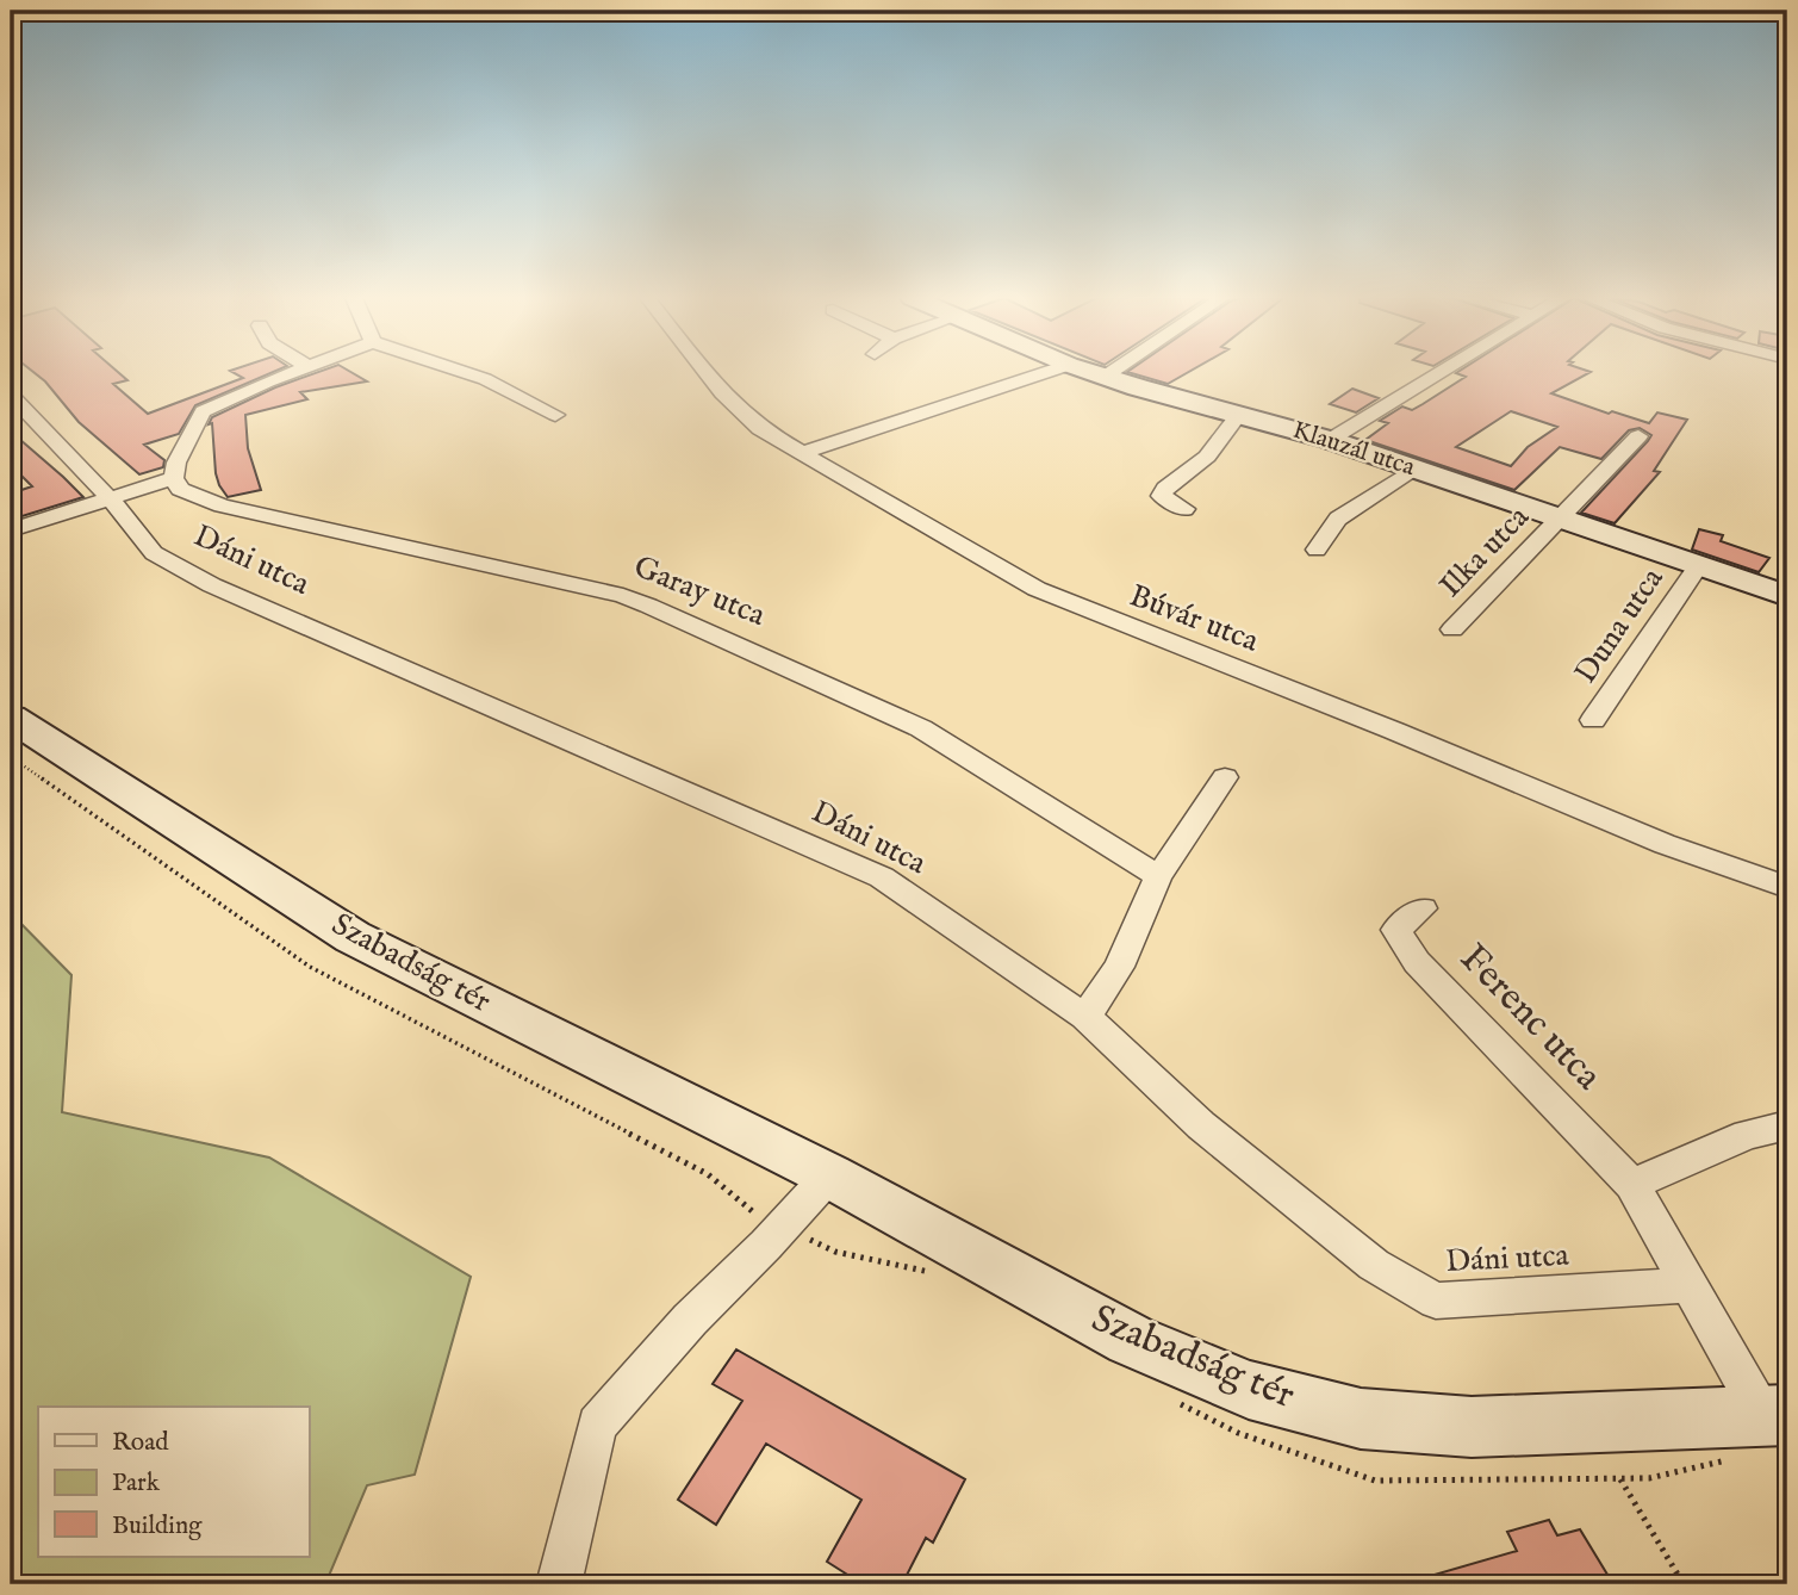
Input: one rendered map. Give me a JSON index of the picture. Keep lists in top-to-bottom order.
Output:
{
  "streets": {
    "street": [
      "Klauzál utca",
      "Ilka utca",
      "Dáni utca",
      "Garay utca",
      "Búvár utca",
      "Duna utca",
      "Szabadság tér",
      "Ferenc utca"
    ]
  },
  "crossings": [
    ["Klauzál utca", "Ilka utca"],
    ["Klauzál utca", "Duna utca"],
    ["Dáni utca", "Ferenc utca"],
    ["Szabadság tér", "Ferenc utca"]
  ],
  "legend": ["Road", "Park", "Building"]
}
